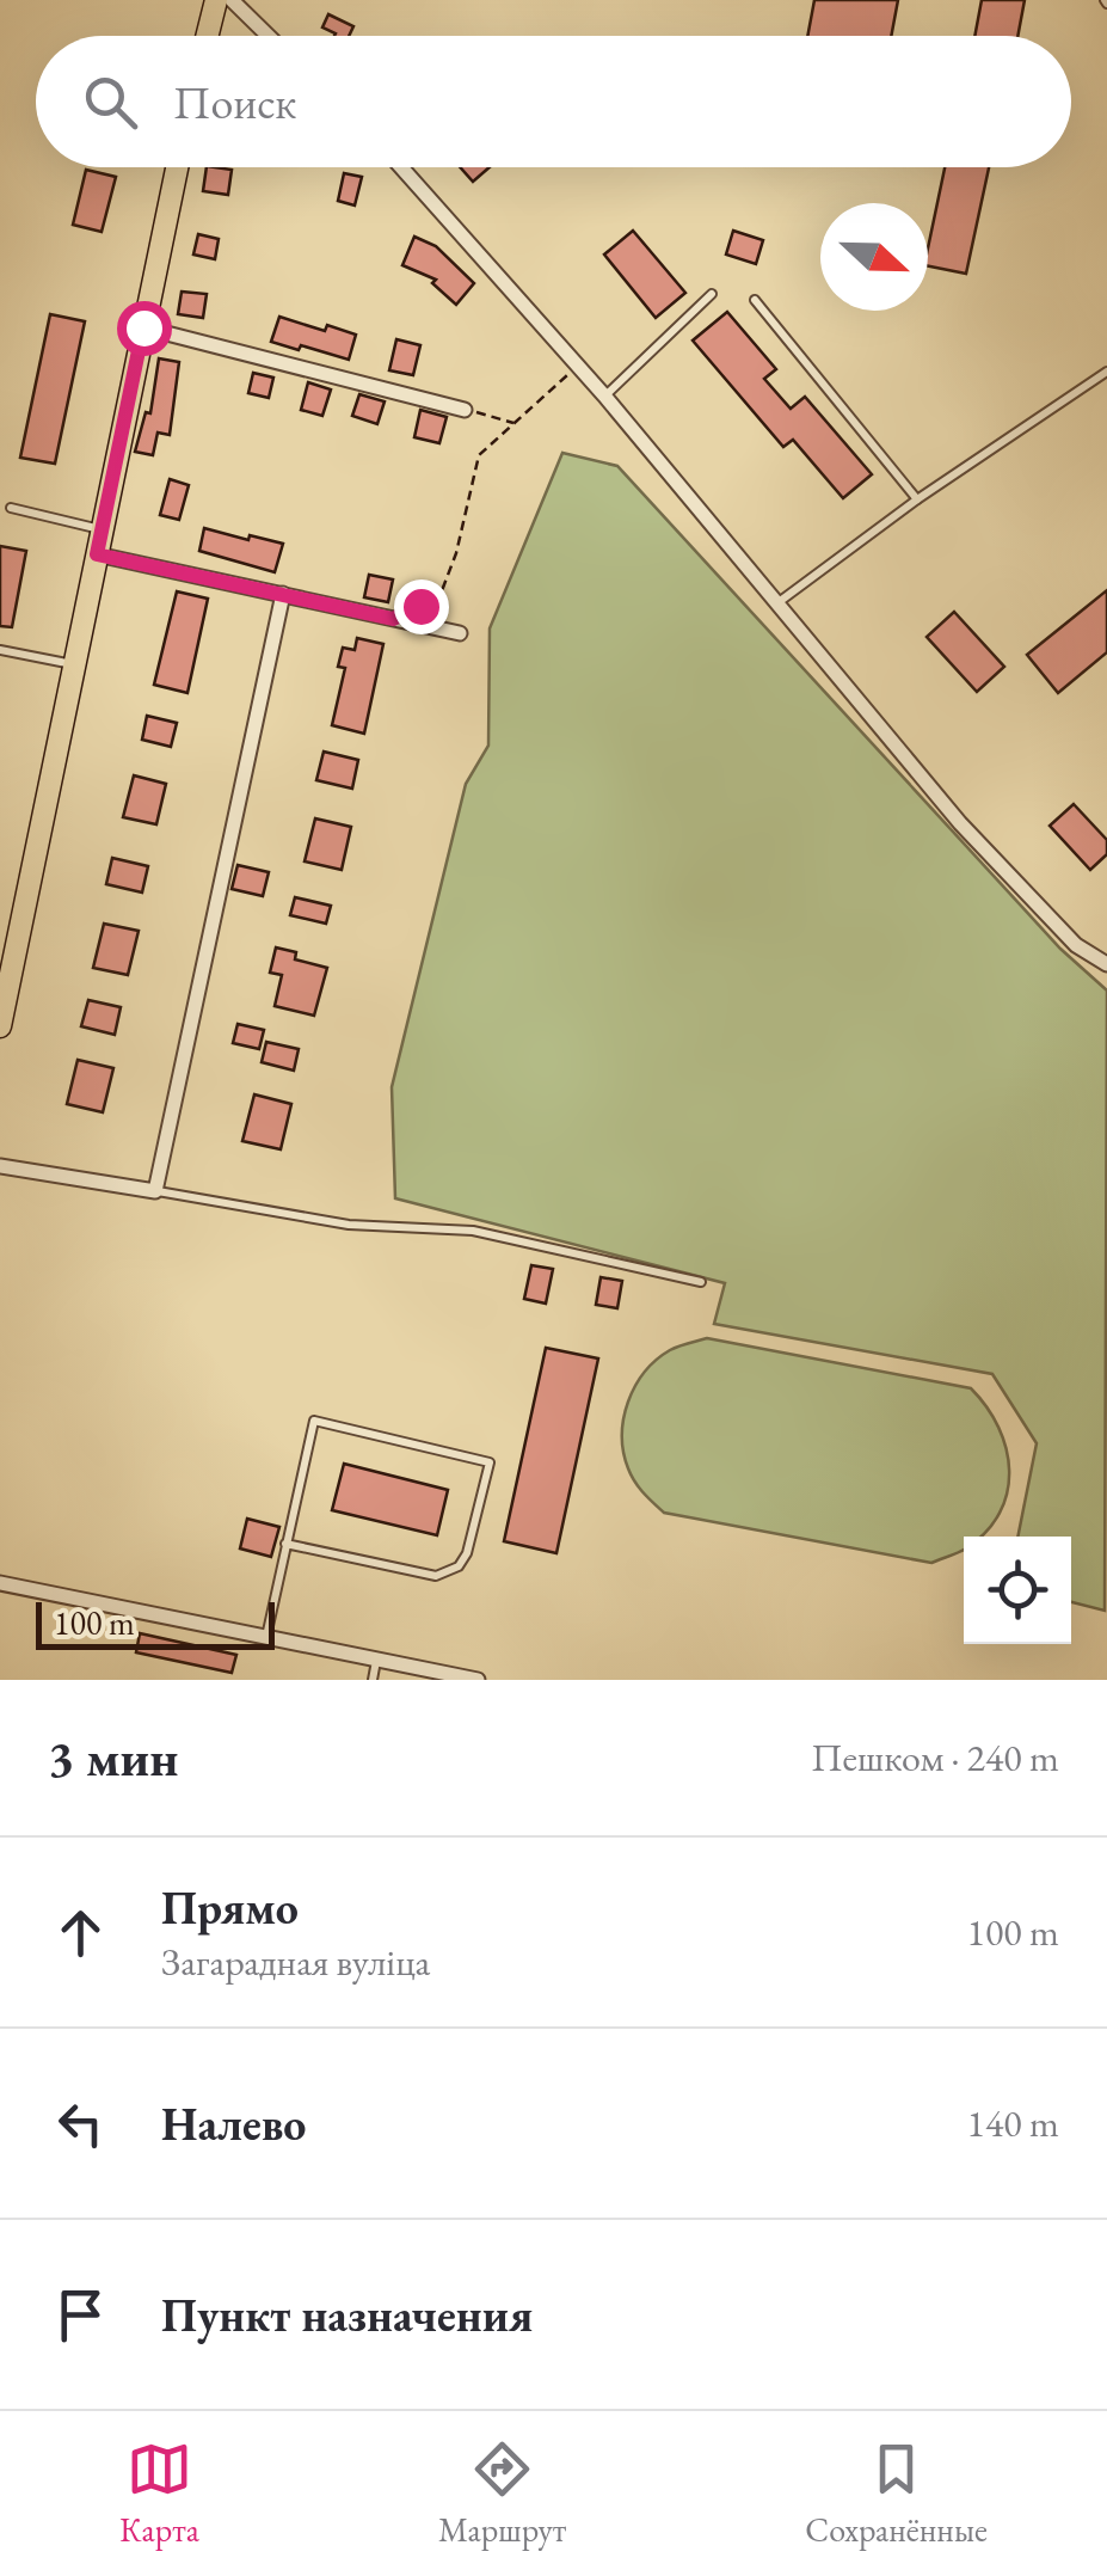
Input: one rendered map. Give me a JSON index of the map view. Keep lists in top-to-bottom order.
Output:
{
  "scale_bar": "100 m",
  "north": "right",
  "page": {
    "search": "Поиск",
    "scale": "100 m",
    "heading": ["3 мин", "Пешком · 240 m"],
    "list": [
      ["Прямо", "Загарадная вуліца", "100 m"],
      ["Налево", "140 m"],
      "Пункт назначения"
    ],
    "nav": ["Карта", "Маршрут", "Сохранённые"]
  }
}
